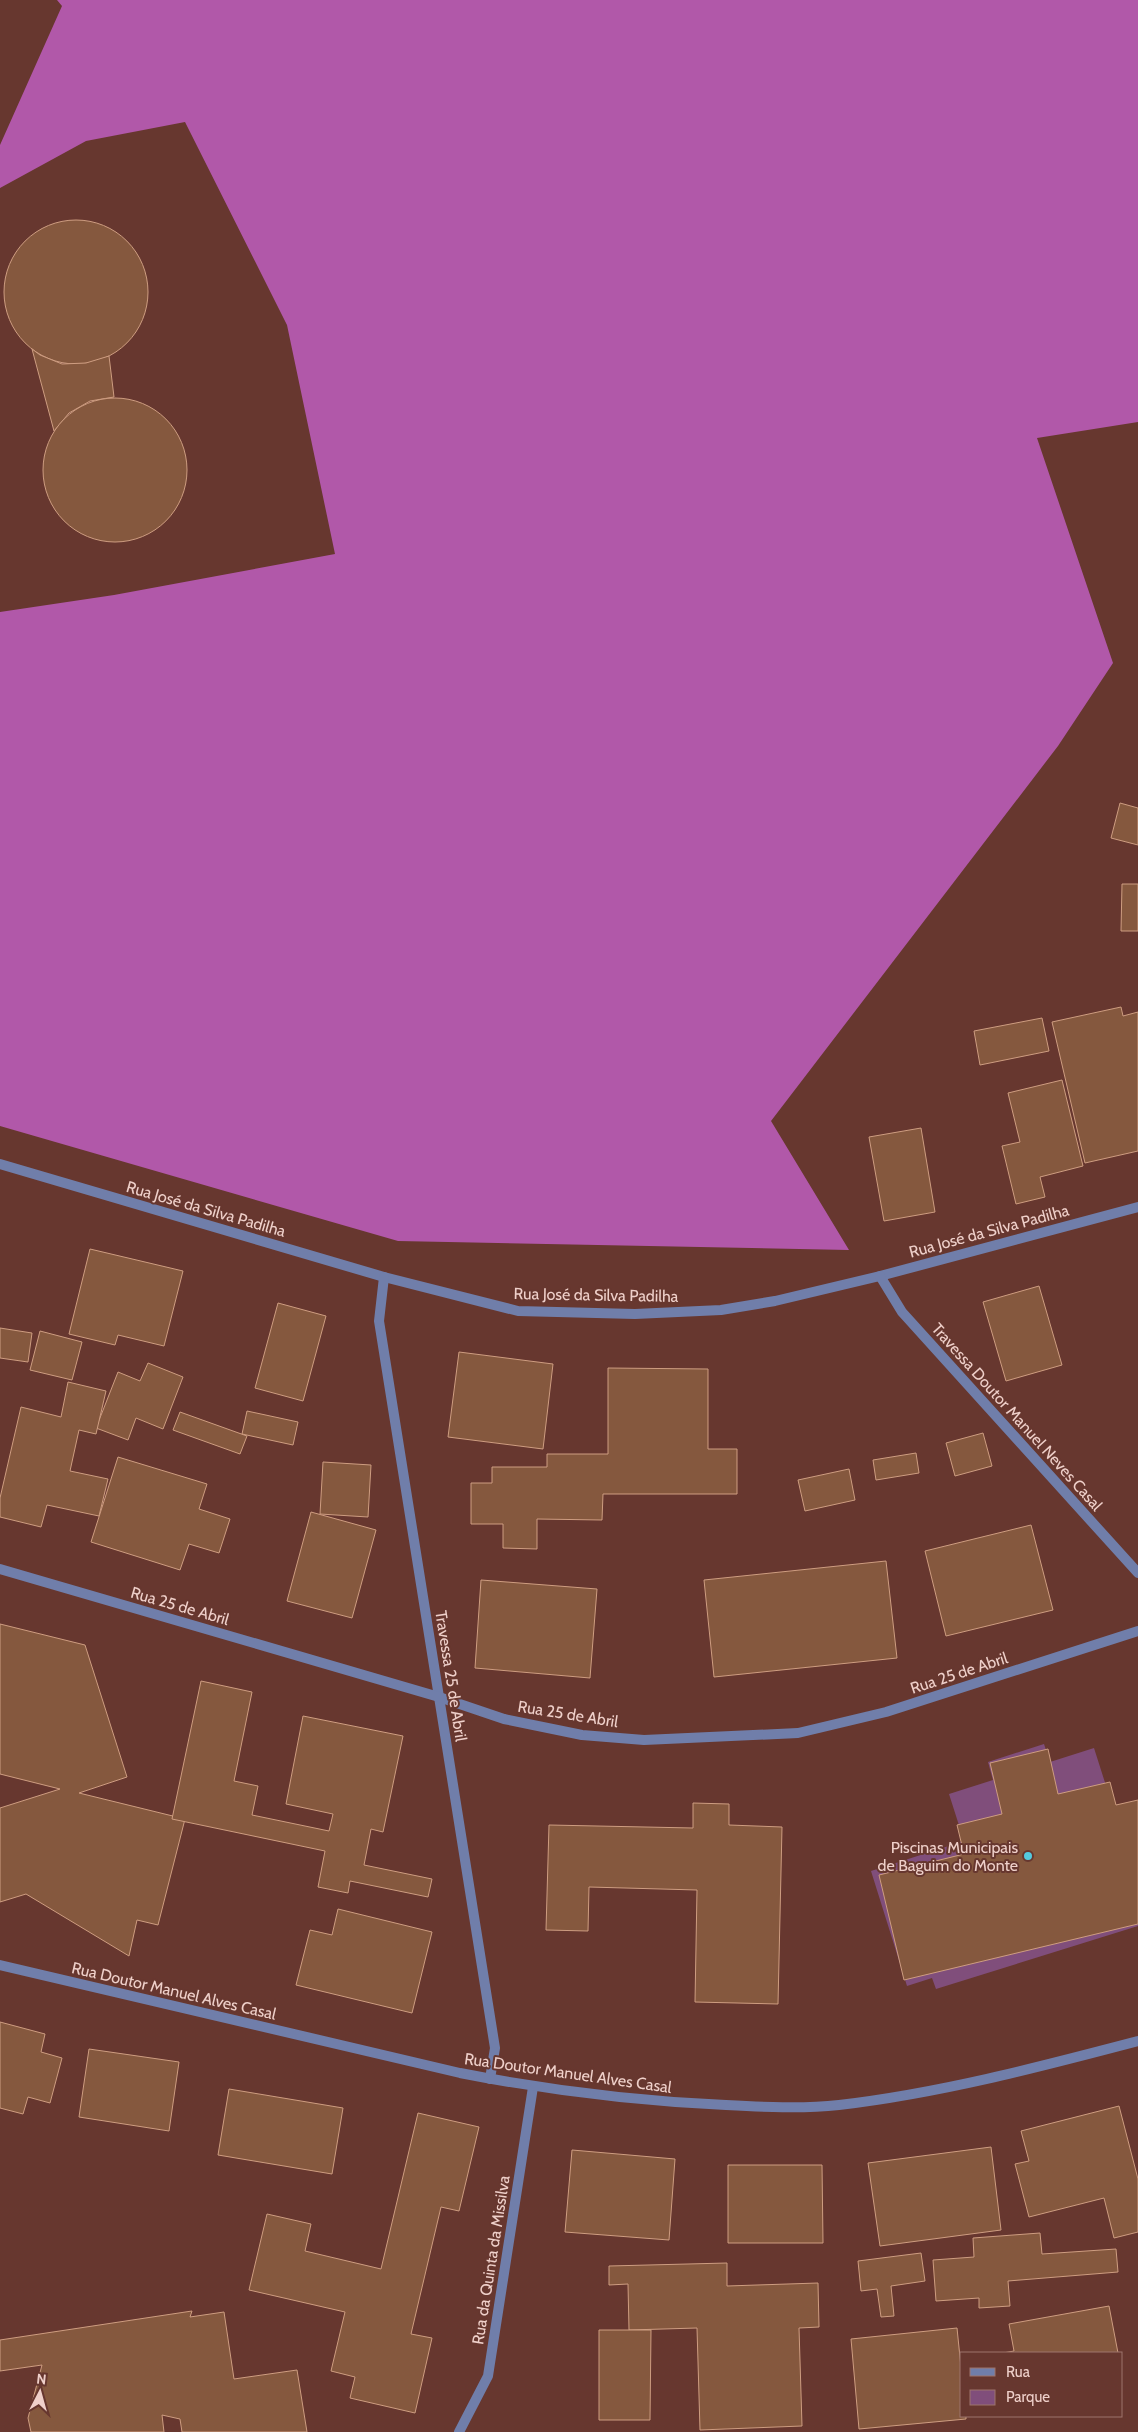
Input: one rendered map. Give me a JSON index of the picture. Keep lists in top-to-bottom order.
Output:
{
  "streets": {
    "street": [
      "Rua José da Silva Padilha",
      "Travessa Doutor Manuel Neves Casal",
      "Rua 25 de Abril",
      "Travessa 25 de Abril",
      "Rua Doutor Manuel Alves Casal",
      "Rua da Quinta da Missilva"
    ]
  },
  "crossings": [
    ["Rua José da Silva Padilha", "Travessa Doutor Manuel Neves Casal"],
    ["Rua José da Silva Padilha", "Travessa 25 de Abril"],
    ["Rua 25 de Abril", "Travessa 25 de Abril"],
    ["Travessa 25 de Abril", "Rua Doutor Manuel Alves Casal"],
    ["Rua Doutor Manuel Alves Casal", "Rua da Quinta da Missilva"]
  ],
  "places": ["Piscinas Municipais de Baguim do Monte"],
  "legend": ["Rua", "Parque"],
  "north": "top"
}
